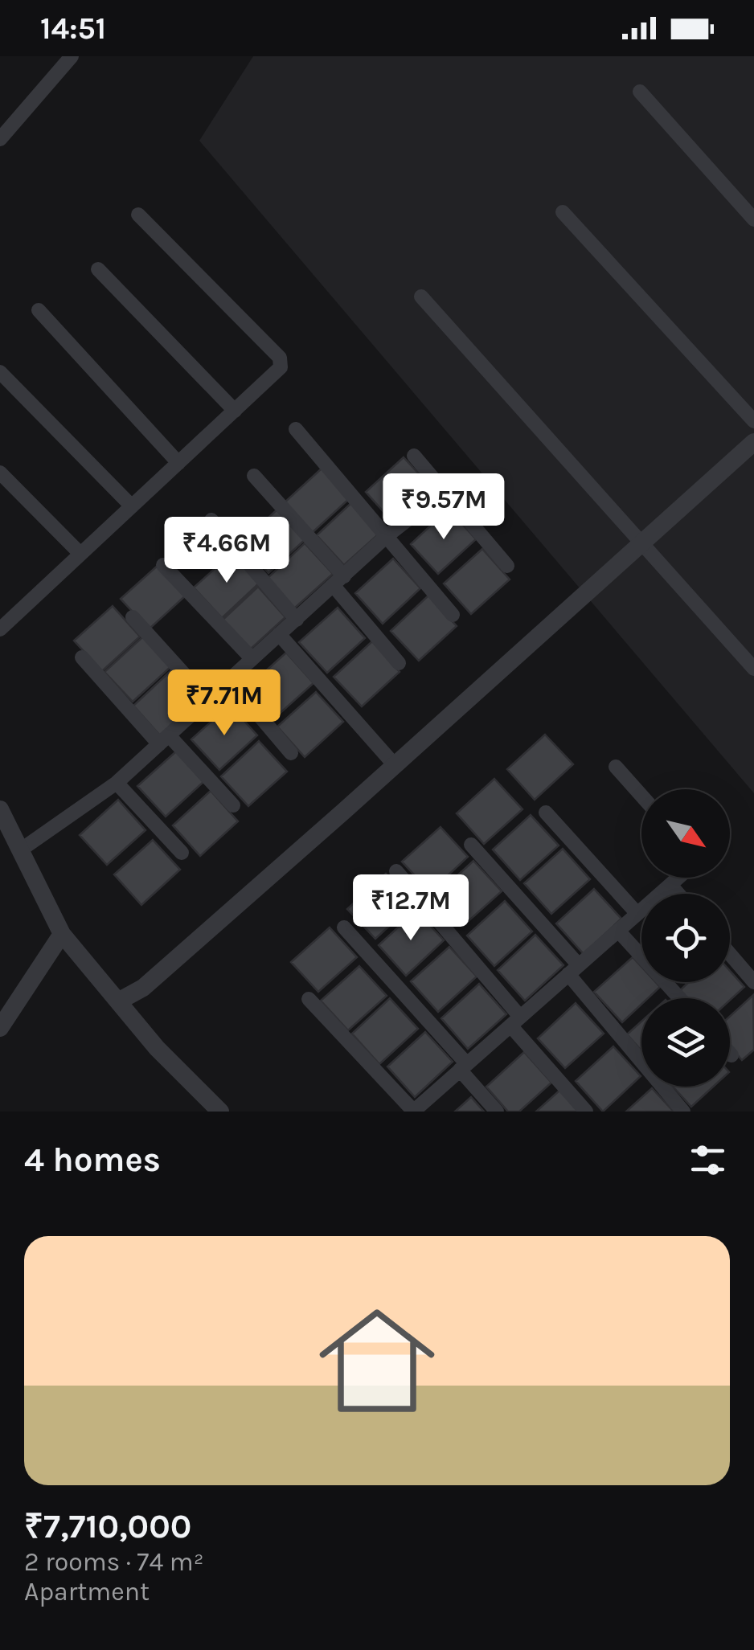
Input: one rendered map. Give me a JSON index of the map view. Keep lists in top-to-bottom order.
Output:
{
  "north": "bottom right",
  "page": {
    "status": "14:51",
    "price": [
      "₹9.57M",
      "₹4.66M",
      "₹7.71M",
      "₹12.7M"
    ],
    "heading": "4 homes",
    "list": [
      {
        "name": "₹7,710,000",
        "note": "2 rooms · 74 m² · Apartment"
      }
    ]
  }
}
